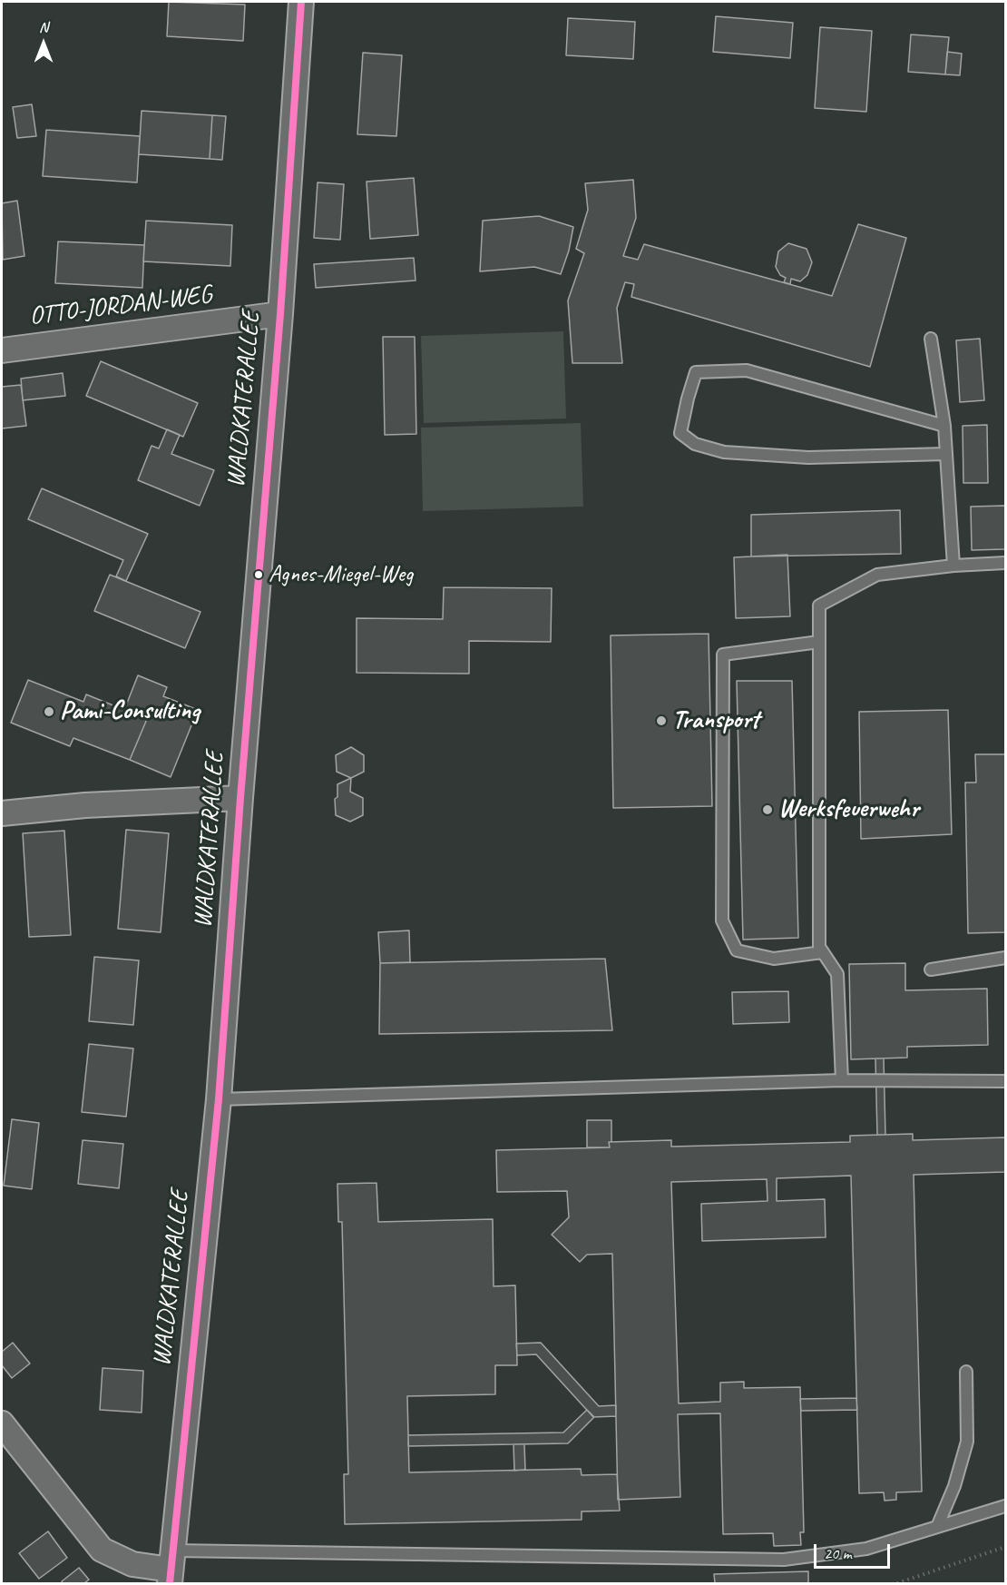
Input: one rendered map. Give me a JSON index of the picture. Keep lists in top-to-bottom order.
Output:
{
  "streets": {
    "street": ["OTTO-JORDAN-WEG", "WALDKATERALLEE"]
  },
  "crossings": [
    ["OTTO-JORDAN-WEG", "WALDKATERALLEE"]
  ],
  "places": [
    "Agnes-Miegel-Weg",
    "Pami-Consulting",
    "Transport",
    "Werksfeuerwehr"
  ],
  "scale_bar": "20 m",
  "north": "top"
}
